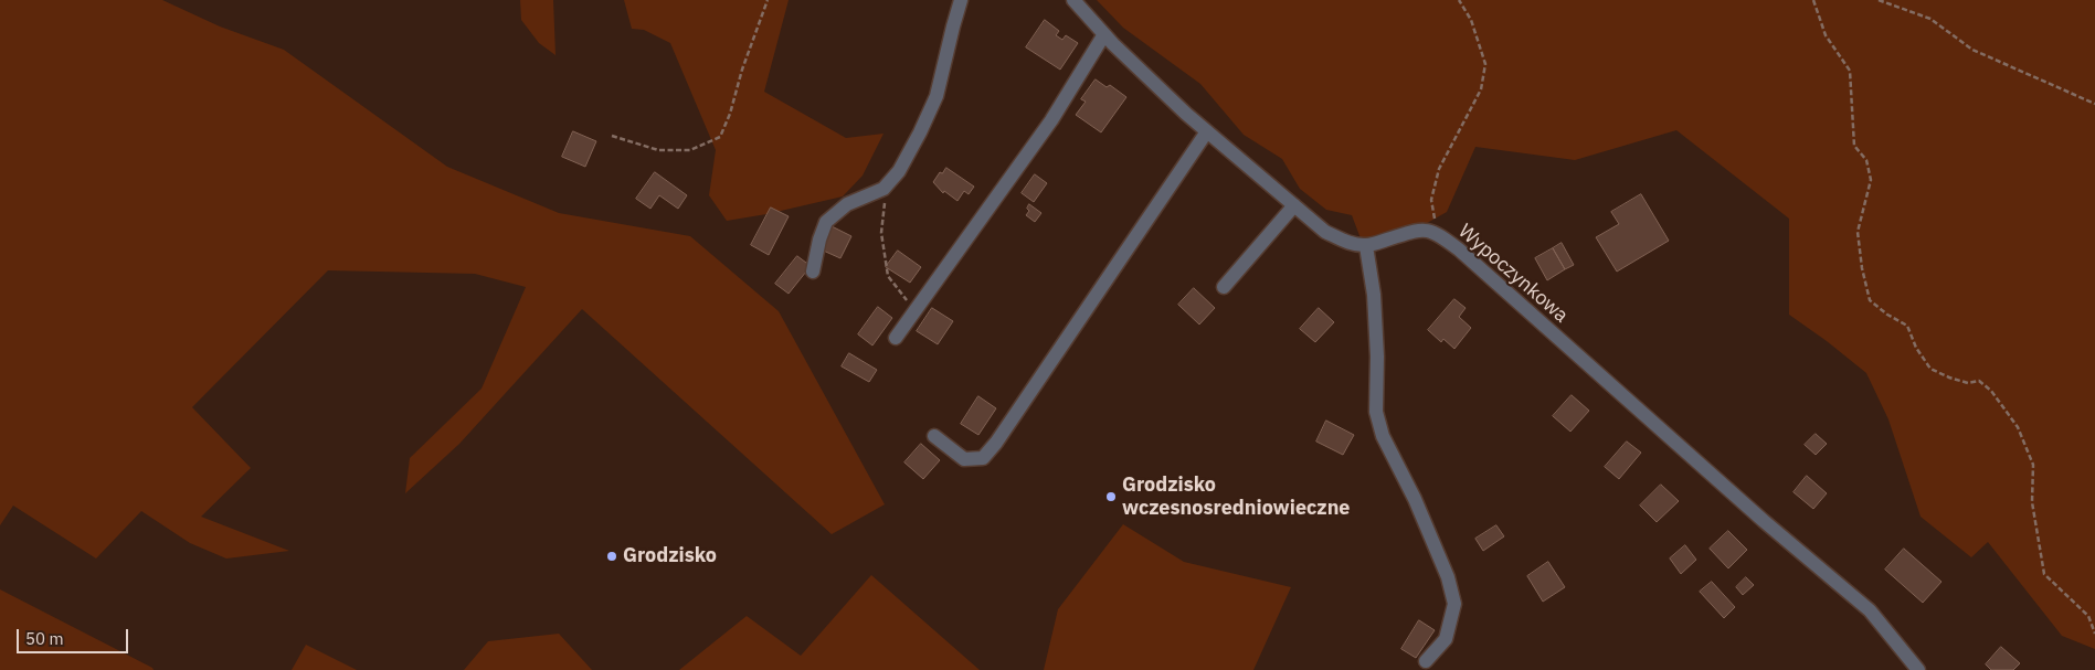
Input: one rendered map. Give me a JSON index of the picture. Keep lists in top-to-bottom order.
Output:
{
  "streets": {
    "street": ["Wypoczynkowa"]
  },
  "places": ["Grodzisko wczesnosredniowieczne", "Grodzisko"],
  "scale_bar": "50 m"
}
